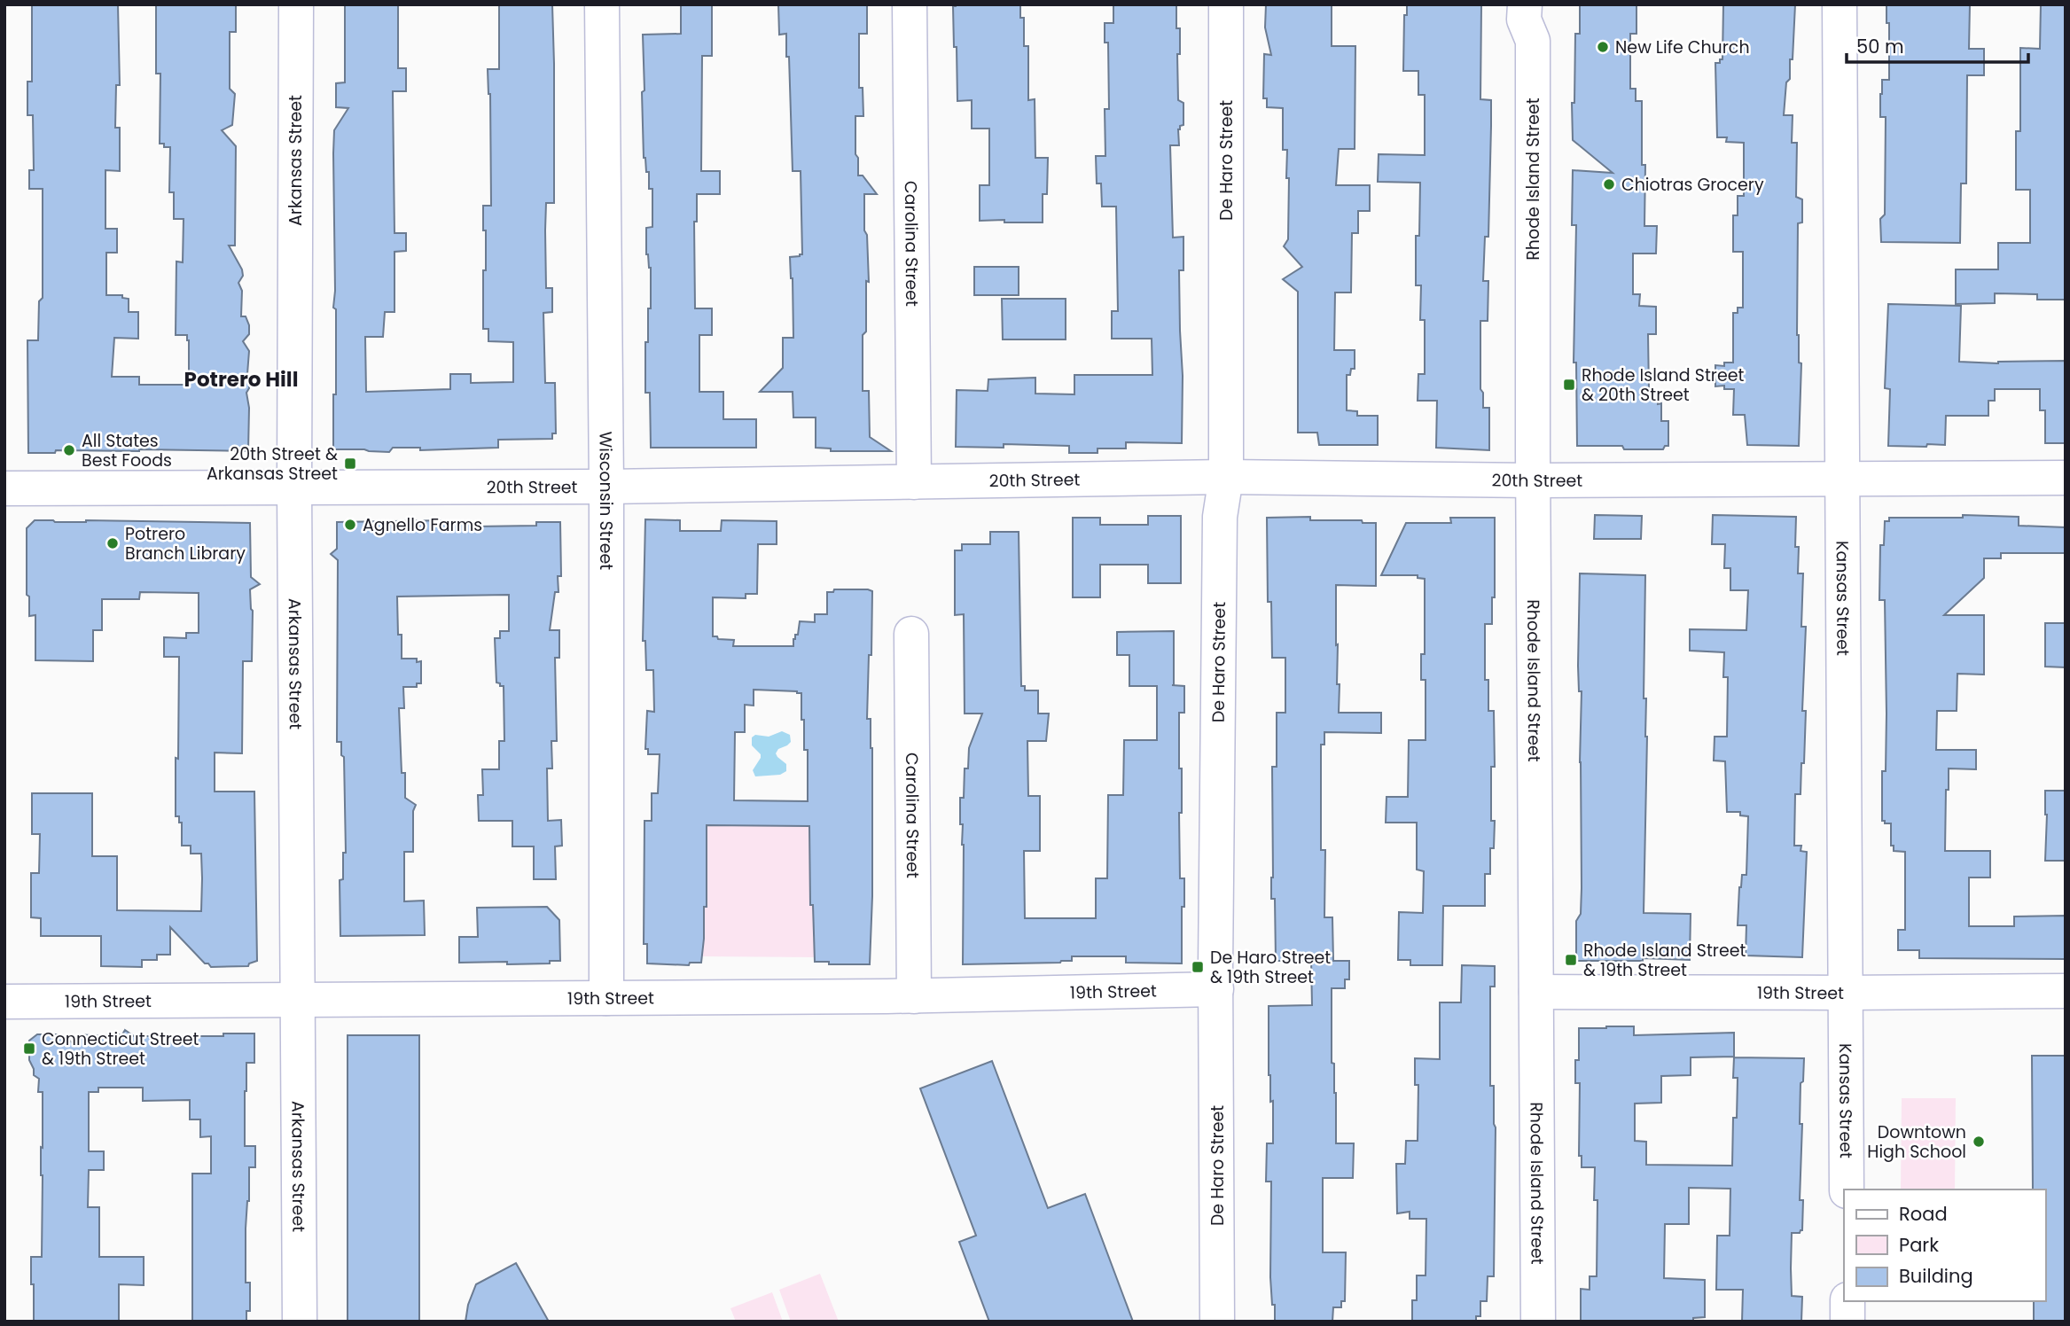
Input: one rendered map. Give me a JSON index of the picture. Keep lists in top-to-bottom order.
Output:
{
  "streets": {
    "street": [
      "Arkansas Street",
      "De Haro Street",
      "Rhode Island Street",
      "Carolina Street",
      "20th Street",
      "Wisconsin Street",
      "Kansas Street",
      "19th Street"
    ]
  },
  "crossings": [
    ["Arkansas Street", "20th Street"],
    ["Arkansas Street", "19th Street"],
    ["De Haro Street", "20th Street"],
    ["De Haro Street", "19th Street"],
    ["Rhode Island Street", "20th Street"],
    ["Rhode Island Street", "19th Street"],
    ["Carolina Street", "20th Street"],
    ["Carolina Street", "19th Street"],
    ["20th Street", "Wisconsin Street"],
    ["20th Street", "Kansas Street"],
    ["Wisconsin Street", "19th Street"],
    ["Kansas Street", "19th Street"]
  ],
  "districts": ["Potrero Hill"],
  "places": {
    "other": [
      "New Life Church",
      "Chiotras Grocery",
      "All States Best Foods",
      "Agnello Farms",
      "Potrero Branch Library",
      "Downtown High School"
    ],
    "transit": [
      "Rhode Island Street & 20th Street",
      "20th Street & Arkansas Street",
      "Rhode Island Street & 19th Street",
      "De Haro Street & 19th Street",
      "Connecticut Street & 19th Street"
    ]
  },
  "legend": ["Road", "Park", "Building"],
  "scale_bar": "50 m"
}
